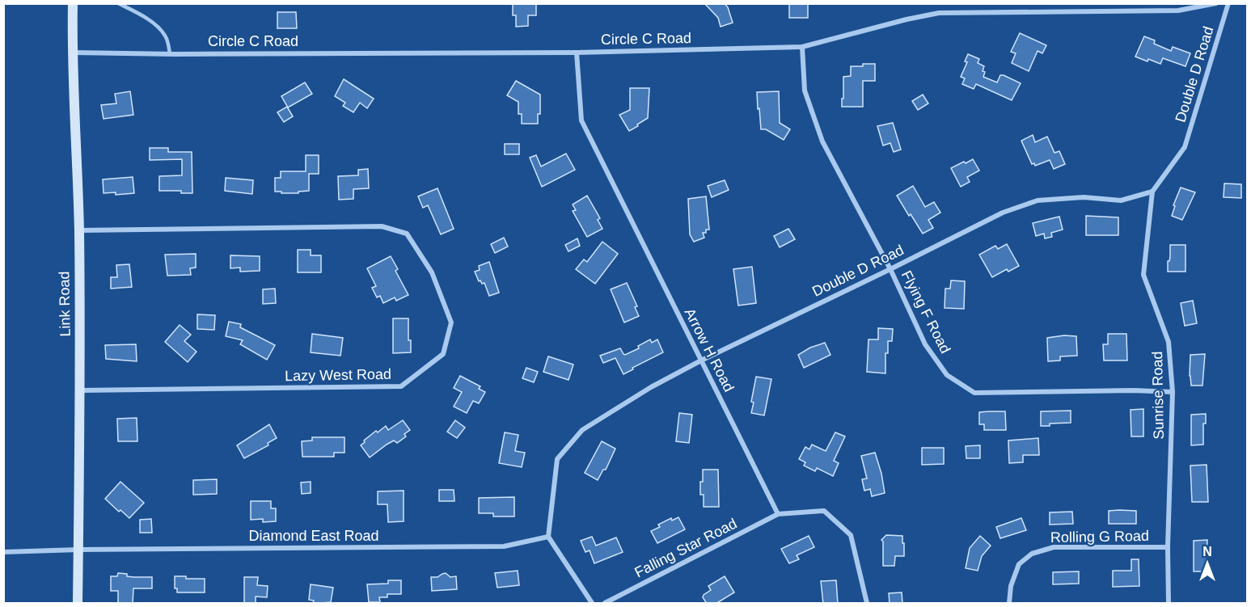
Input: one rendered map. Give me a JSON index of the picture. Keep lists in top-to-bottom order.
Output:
{
  "streets": {
    "main road": ["Link Road"],
    "street": [
      "Circle C Road",
      "Double D Road",
      "Flying F Road",
      "Arrow H Road",
      "Lazy West Road",
      "Sunrise Road",
      "Diamond East Road",
      "Rolling G Road",
      "Falling Star Road"
    ]
  },
  "crossings": [
    ["Circle C Road", "Link Road"],
    ["Circle C Road", "Flying F Road"],
    ["Circle C Road", "Arrow H Road"],
    ["Double D Road", "Flying F Road"],
    ["Double D Road", "Arrow H Road"],
    ["Double D Road", "Sunrise Road"],
    ["Double D Road", "Diamond East Road"],
    ["Link Road", "Lazy West Road"],
    ["Link Road", "Diamond East Road"],
    ["Flying F Road", "Sunrise Road"],
    ["Arrow H Road", "Falling Star Road"],
    ["Sunrise Road", "Rolling G Road"]
  ],
  "north": "top"
}
